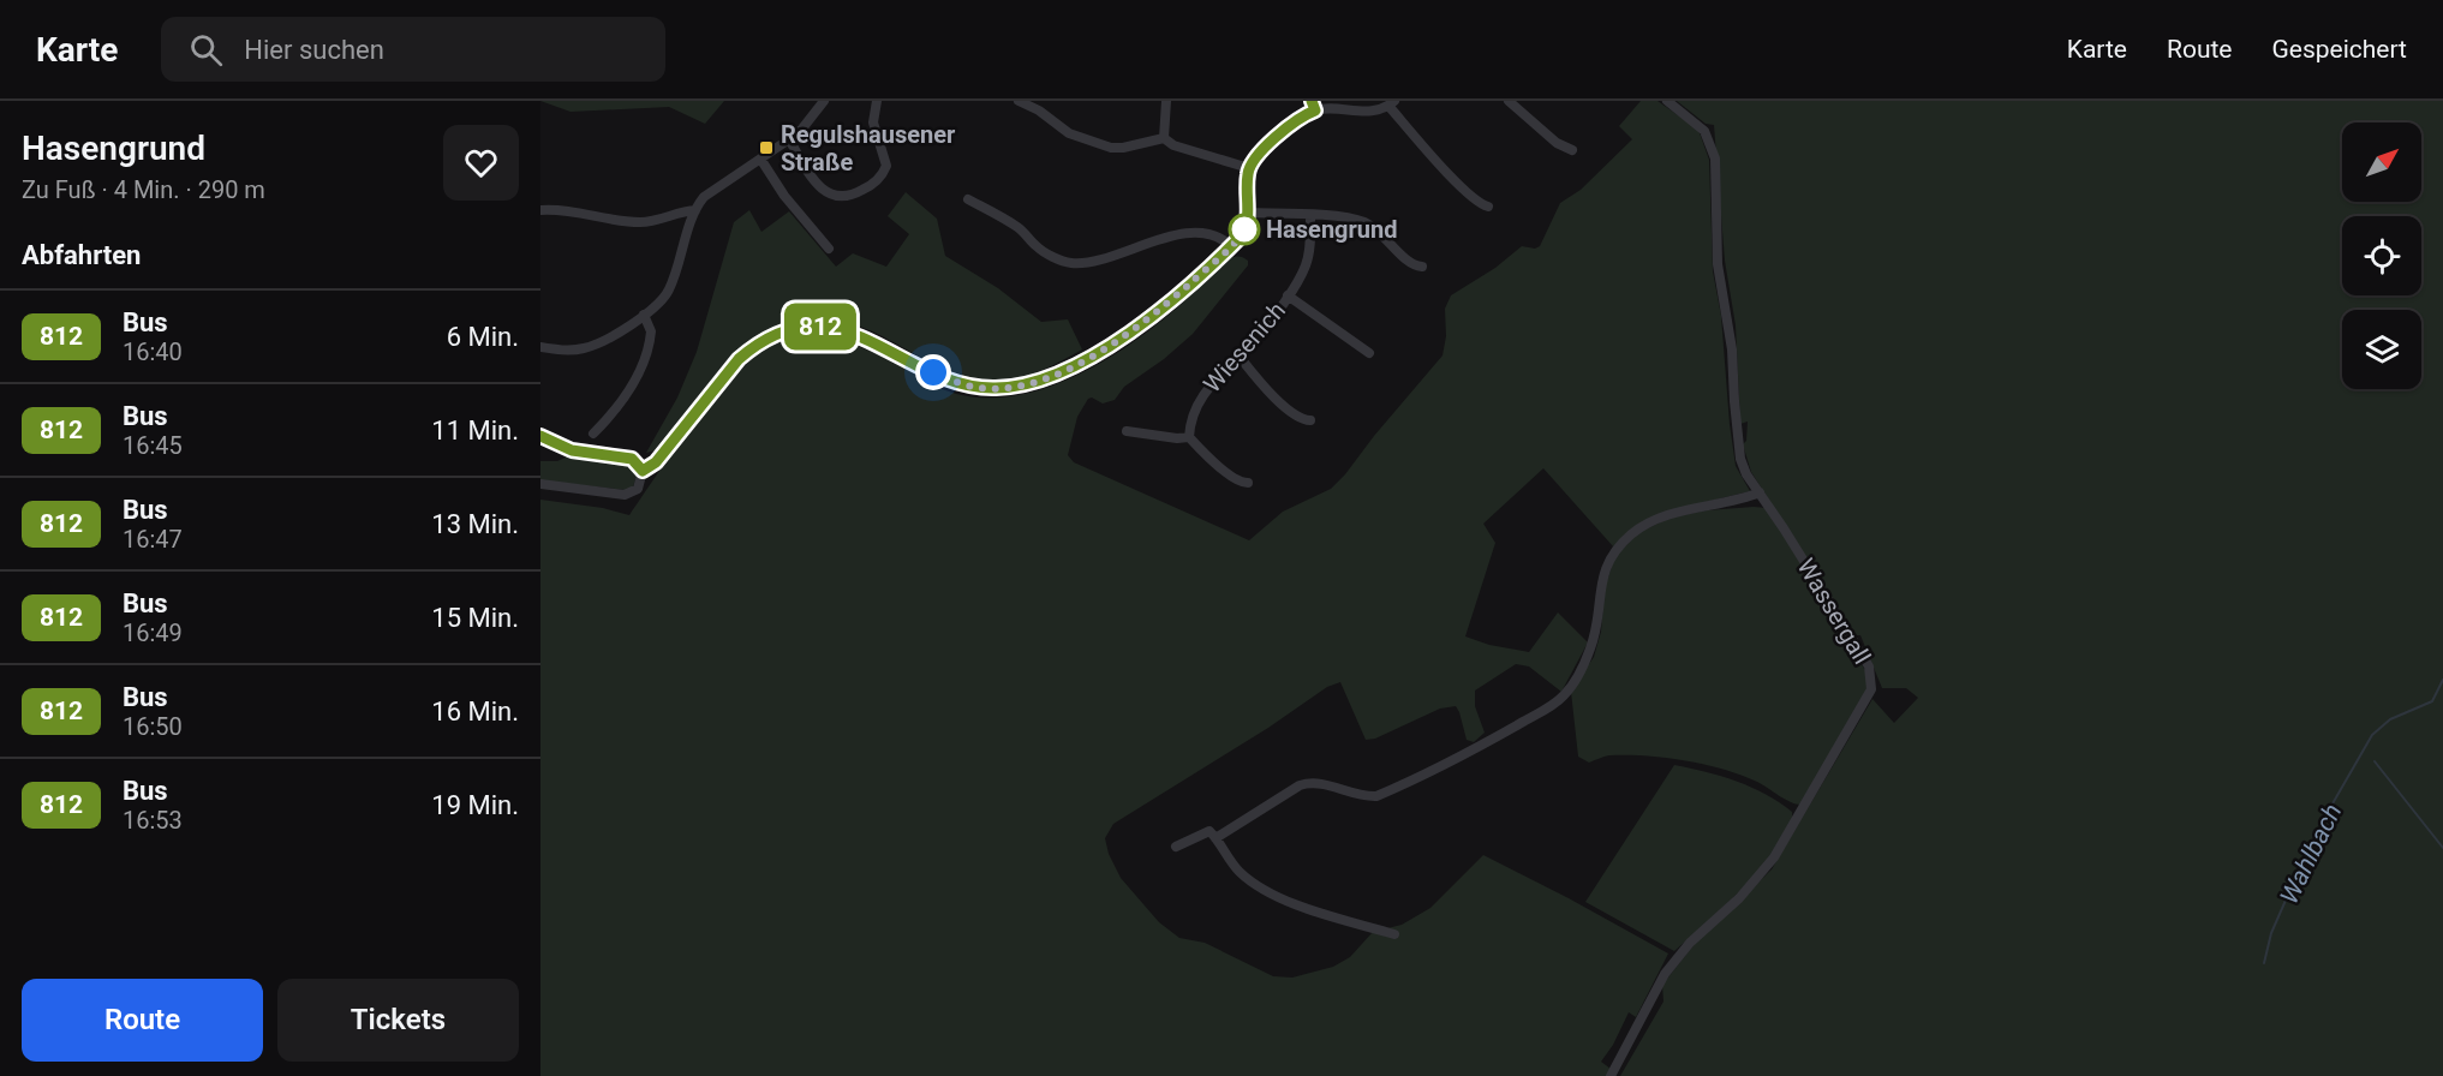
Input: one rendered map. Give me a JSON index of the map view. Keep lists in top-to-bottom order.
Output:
{
  "streets": {
    "street": ["Wiesenich", "Wassergall"]
  },
  "water": ["Wahlbach"],
  "places": {
    "transit": ["Regulshausener Straße"],
    "other": ["Hasengrund"]
  },
  "lines": ["bus line 812"],
  "north": "top right",
  "page": {
    "header": "Karte",
    "search": "Hier suchen",
    "nav": ["Karte", "Route", "Gespeichert"],
    "heading": [
      ["Hasengrund", "Zu Fuß · 4 Min. · 290 m"],
      "Abfahrten"
    ],
    "on_map": "812",
    "list": [
      {
        "mark": "812",
        "name": "Bus",
        "note": "16:40",
        "value": "6 Min."
      },
      {
        "mark": "812",
        "name": "Bus",
        "note": "16:45",
        "value": "11 Min."
      },
      {
        "mark": "812",
        "name": "Bus",
        "note": "16:47",
        "value": "13 Min."
      },
      {
        "mark": "812",
        "name": "Bus",
        "note": "16:49",
        "value": "15 Min."
      },
      {
        "mark": "812",
        "name": "Bus",
        "note": "16:50",
        "value": "16 Min."
      },
      {
        "mark": "812",
        "name": "Bus",
        "note": "16:53",
        "value": "19 Min."
      }
    ],
    "buttons": ["Route", "Tickets"]
  }
}
